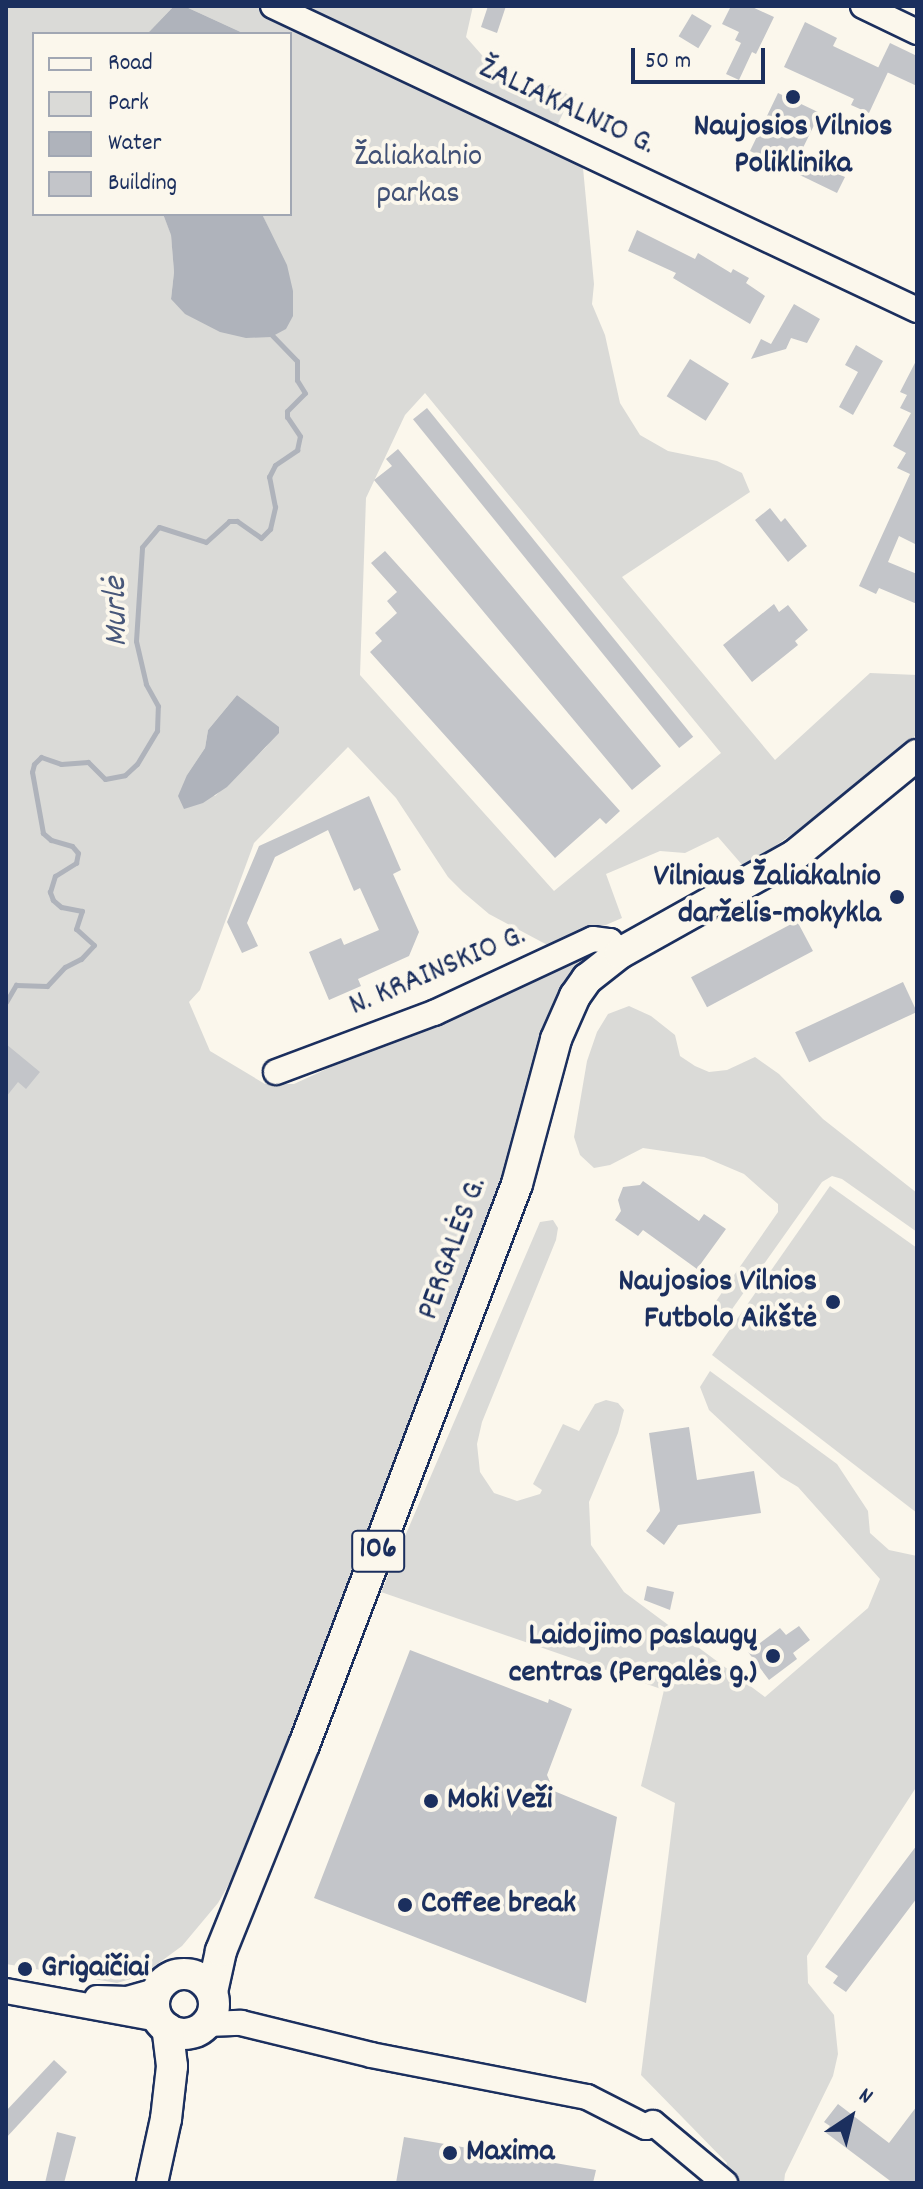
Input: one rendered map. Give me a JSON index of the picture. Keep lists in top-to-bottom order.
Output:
{
  "streets": {
    "main road": ["PERGALĖS G.", "106"],
    "street": ["ŽALIAKALNIO G.", "N. KRAINSKIO G."]
  },
  "crossings": [
    ["N. KRAINSKIO G.", "PERGALĖS G."]
  ],
  "water": ["Murlė"],
  "parks": ["Žaliakalnio parkas"],
  "places": [
    "Naujosios Vilnios Poliklinika",
    "Vilniaus Žaliakalnio darželis-mokykla",
    "Naujosios Vilnios Futbolo Aikštė",
    "Laidojimo paslaugų centras (Pergalės g.)",
    "Moki Veži",
    "Coffee break",
    "Grigaičiai",
    "Maxima"
  ],
  "legend": [
    "Road",
    "Park",
    "Water",
    "Building"
  ],
  "scale_bar": "50 m",
  "north": "top right"
}
